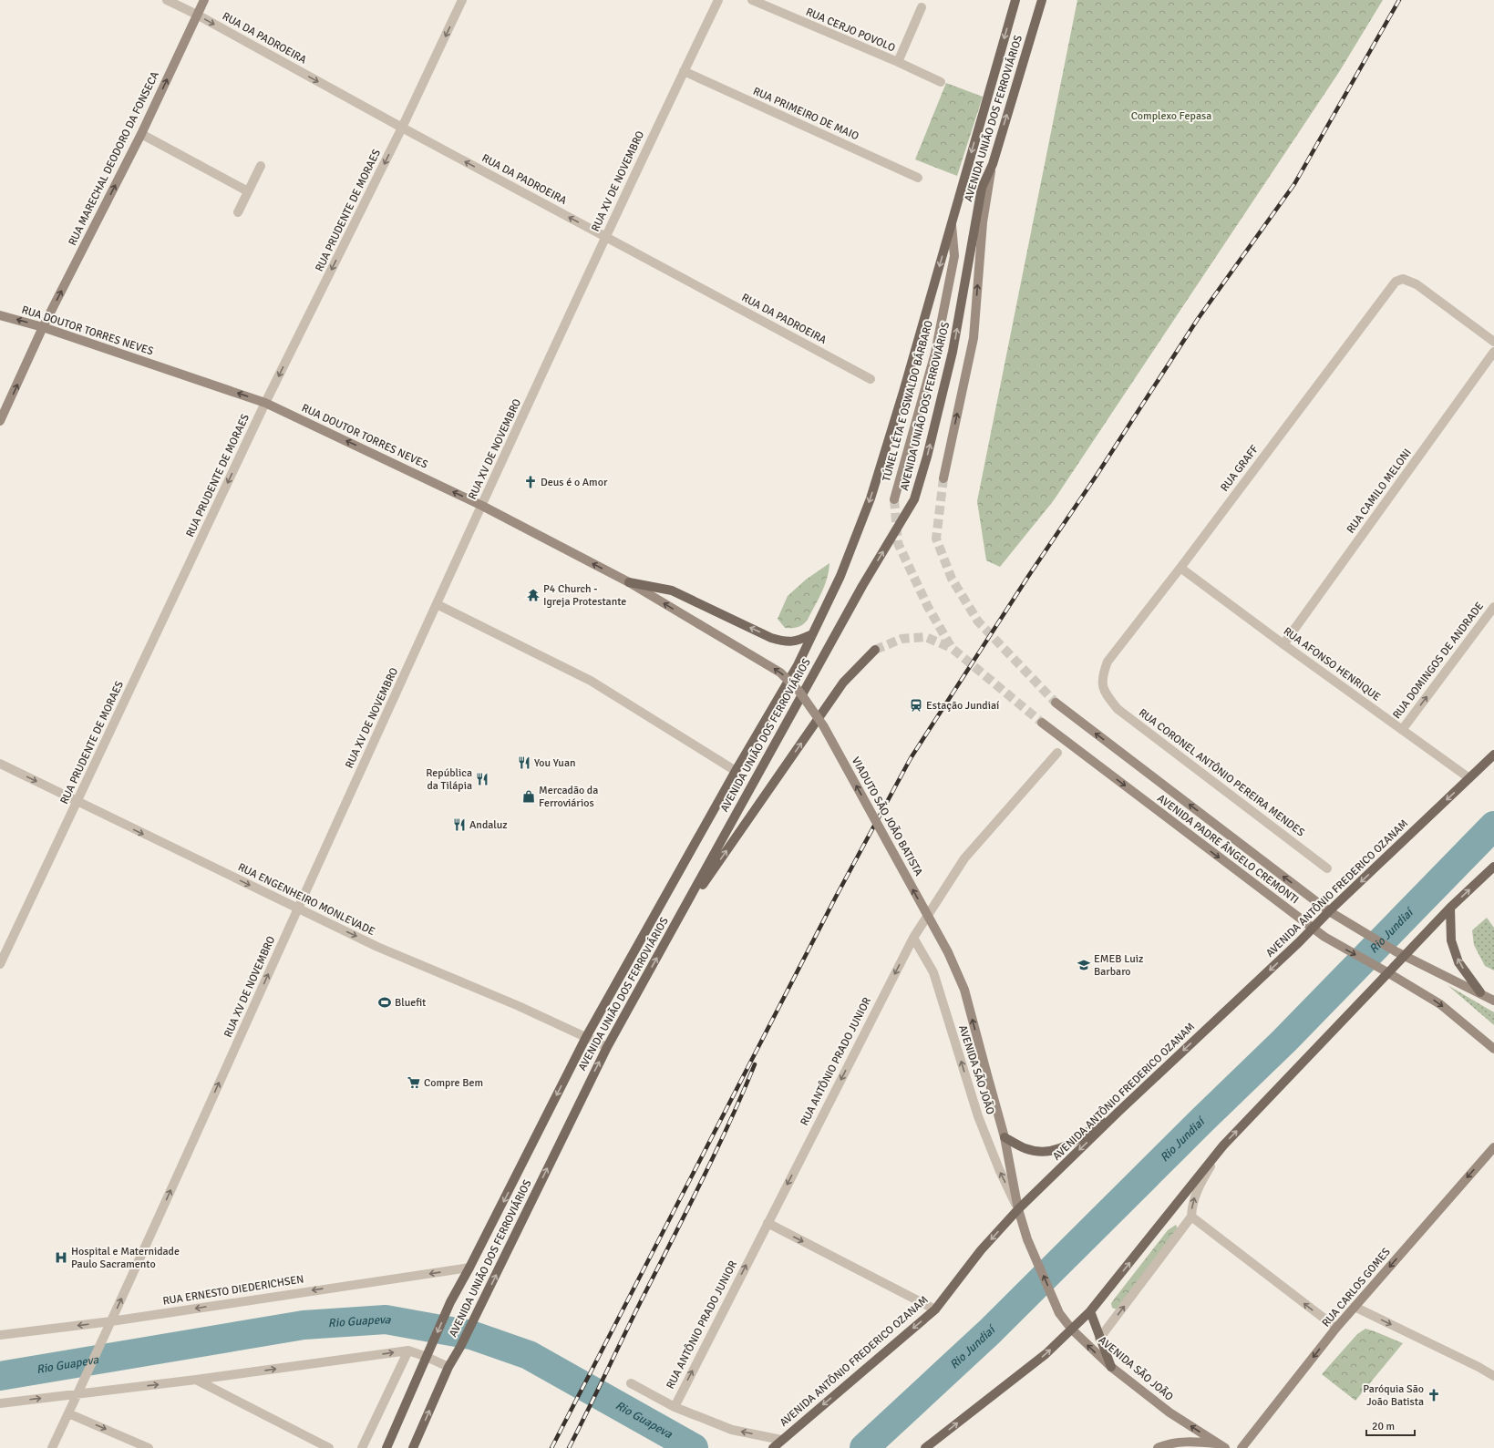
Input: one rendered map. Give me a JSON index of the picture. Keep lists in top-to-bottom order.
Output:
{
  "streets": {
    "main road": [
      "AVENIDA UNIÃO DOS FERROVIÁRIOS",
      "RUA MARECHAL DEODORO DA FONSECA",
      "RUA DOUTOR TORRES NEVES",
      "TÚNEL LÉTA E OSWALDO BÁRBARO",
      "VIADUTO SÃO JOÃO BATISTA",
      "AVENIDA PADRE ÂNGELO CREMONTI",
      "AVENIDA ANTÔNIO FREDERICO OZANAM",
      "AVENIDA SÃO JOÃO",
      "RUA CARLOS GOMES"
    ],
    "street": [
      "RUA CERJO POVOLO",
      "RUA DA PADROEIRA",
      "RUA PRIMEIRO DE MAIO",
      "RUA XV DE NOVEMBRO",
      "RUA PRUDENTE DE MORAES",
      "RUA GRAFF",
      "RUA CAMILO MELONI",
      "RUA DOMINGOS DE ANDRADE",
      "RUA AFONSO HENRIQUE",
      "RUA CORONEL ANTÔNIO PEREIRA MENDES",
      "RUA ENGENHEIRO MONLEVADE",
      "RUA ANTÔNIO PRADO JUNIOR",
      "RUA ERNESTO DIEDERICHSEN"
    ]
  },
  "crossings": [
    ["RUA DA PADROEIRA", "RUA MARECHAL DEODORO DA FONSECA"],
    ["RUA DA PADROEIRA", "RUA XV DE NOVEMBRO"],
    ["RUA DA PADROEIRA", "RUA PRUDENTE DE MORAES"],
    ["RUA PRIMEIRO DE MAIO", "RUA XV DE NOVEMBRO"],
    ["AVENIDA UNIÃO DOS FERROVIÁRIOS", "TÚNEL LÉTA E OSWALDO BÁRBARO"],
    ["AVENIDA UNIÃO DOS FERROVIÁRIOS", "RUA ENGENHEIRO MONLEVADE"],
    ["AVENIDA UNIÃO DOS FERROVIÁRIOS", "RUA ERNESTO DIEDERICHSEN"],
    ["RUA MARECHAL DEODORO DA FONSECA", "RUA DOUTOR TORRES NEVES"],
    ["RUA XV DE NOVEMBRO", "RUA DOUTOR TORRES NEVES"],
    ["RUA XV DE NOVEMBRO", "RUA ENGENHEIRO MONLEVADE"],
    ["RUA XV DE NOVEMBRO", "RUA ERNESTO DIEDERICHSEN"],
    ["RUA PRUDENTE DE MORAES", "RUA DOUTOR TORRES NEVES"],
    ["RUA PRUDENTE DE MORAES", "RUA ENGENHEIRO MONLEVADE"],
    ["RUA DOUTOR TORRES NEVES", "VIADUTO SÃO JOÃO BATISTA"],
    ["RUA GRAFF", "RUA AFONSO HENRIQUE"],
    ["RUA GRAFF", "RUA CORONEL ANTÔNIO PEREIRA MENDES"],
    ["RUA CAMILO MELONI", "RUA AFONSO HENRIQUE"],
    ["RUA DOMINGOS DE ANDRADE", "RUA AFONSO HENRIQUE"],
    ["RUA AFONSO HENRIQUE", "AVENIDA ANTÔNIO FREDERICO OZANAM"],
    ["VIADUTO SÃO JOÃO BATISTA", "AVENIDA SÃO JOÃO"],
    ["AVENIDA PADRE ÂNGELO CREMONTI", "AVENIDA ANTÔNIO FREDERICO OZANAM"],
    ["AVENIDA ANTÔNIO FREDERICO OZANAM", "AVENIDA SÃO JOÃO"],
    ["RUA ANTÔNIO PRADO JUNIOR", "AVENIDA SÃO JOÃO"]
  ],
  "one_way": [
    "RUA MARECHAL DEODORO DA FONSECA",
    "RUA PRUDENTE DE MORAES",
    "RUA DOUTOR TORRES NEVES",
    "RUA DOMINGOS DE ANDRADE",
    "VIADUTO SÃO JOÃO BATISTA",
    "AVENIDA ANTÔNIO FREDERICO OZANAM",
    "RUA ENGENHEIRO MONLEVADE",
    "RUA CARLOS GOMES"
  ],
  "water": ["Rio Jundiaí", "Rio Guapeva"],
  "parks": ["Complexo Fepasa"],
  "places": {
    "church": ["Deus é o Amor", "Paróquia São João Batista"],
    "temple": ["P4 Church - Igreja Protestante"],
    "station": ["Estação Jundiaí"],
    "restaurant": ["You Yuan", "República da Tilápia", "Andaluz"],
    "shop": ["Mercadão da Ferroviários"],
    "school or university": ["EMEB Luiz Barbaro"],
    "sports": ["Bluefit"],
    "supermarket": ["Compre Bem"],
    "hospital": ["Hospital e Maternidade Paulo Sacramento"]
  },
  "scale_bar": "20 m"
}
